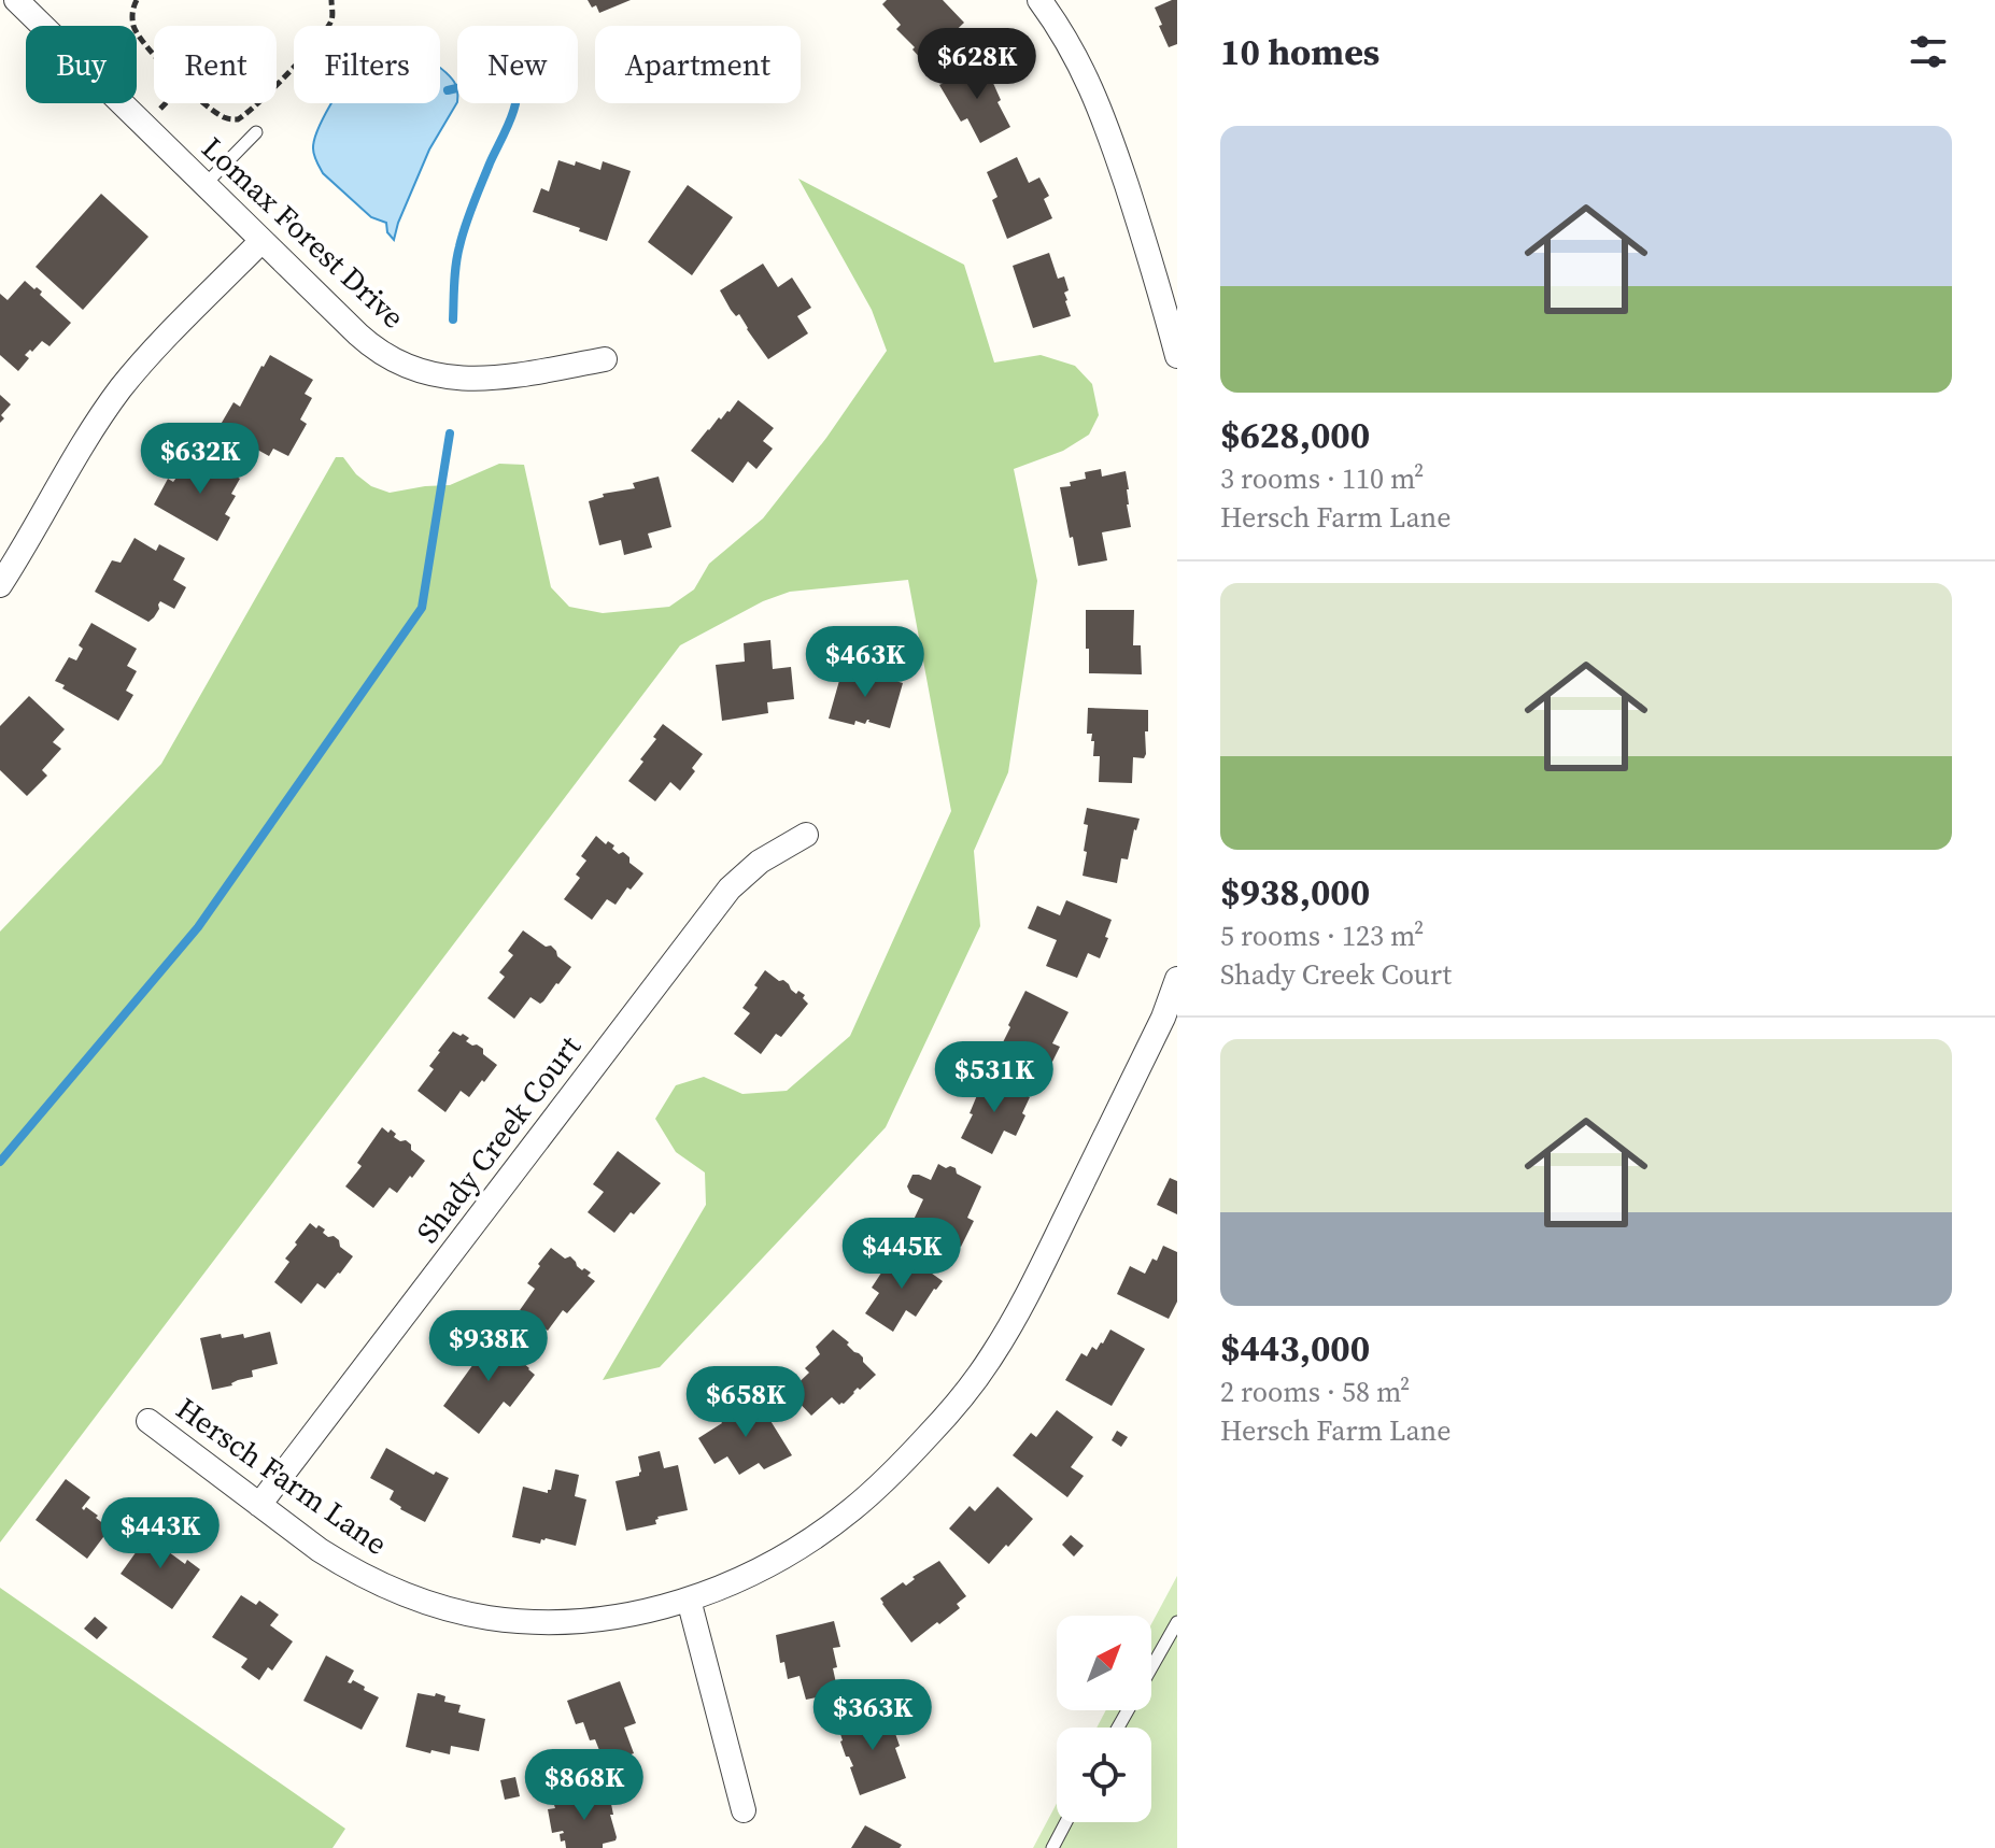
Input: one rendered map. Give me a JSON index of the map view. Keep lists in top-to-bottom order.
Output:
{
  "streets": {
    "street": ["Lomax Forest Drive", "Shady Creek Court", "Hersch Farm Lane"]
  },
  "crossings": [
    ["Shady Creek Court", "Hersch Farm Lane"]
  ],
  "north": "top right",
  "page": {
    "heading": "10 homes",
    "chip": [
      "Buy",
      "Rent",
      "Filters",
      "New",
      "Apartment"
    ],
    "price": [
      "$628K",
      "$632K",
      "$463K",
      "$531K",
      "$445K",
      "$938K",
      "$658K",
      "$443K",
      "$363K",
      "$868K"
    ],
    "list": [
      {
        "name": "$628,000",
        "note": "3 rooms · 110 m² · Hersch Farm Lane"
      },
      {
        "name": "$938,000",
        "note": "5 rooms · 123 m² · Shady Creek Court"
      },
      {
        "name": "$443,000",
        "note": "2 rooms · 58 m² · Hersch Farm Lane"
      }
    ]
  }
}
